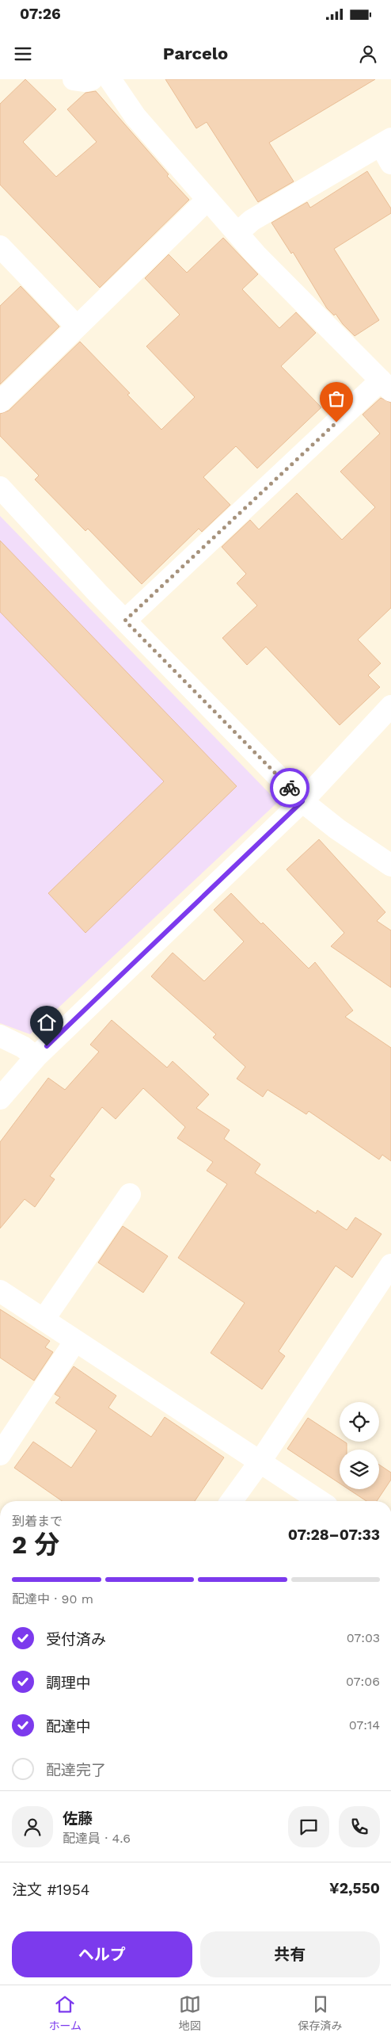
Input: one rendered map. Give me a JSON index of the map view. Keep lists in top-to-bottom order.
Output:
{
  "page": {
    "status": "07:26",
    "header": "Parcelo",
    "heading": ["2 分", "到着まで", "07:28–07:33"],
    "panel": [
      "佐藤",
      "配達員 · 4.6",
      "注文 #1954",
      "¥2,550"
    ],
    "bar": "配達中 · 90 m",
    "list": [
      ["受付済み", "07:03"],
      ["調理中", "07:06"],
      ["配達中", "07:14"],
      "配達完了"
    ],
    "buttons": ["ヘルプ", "共有"],
    "tabs": ["ホーム", "地図", "保存済み"]
  }
}
